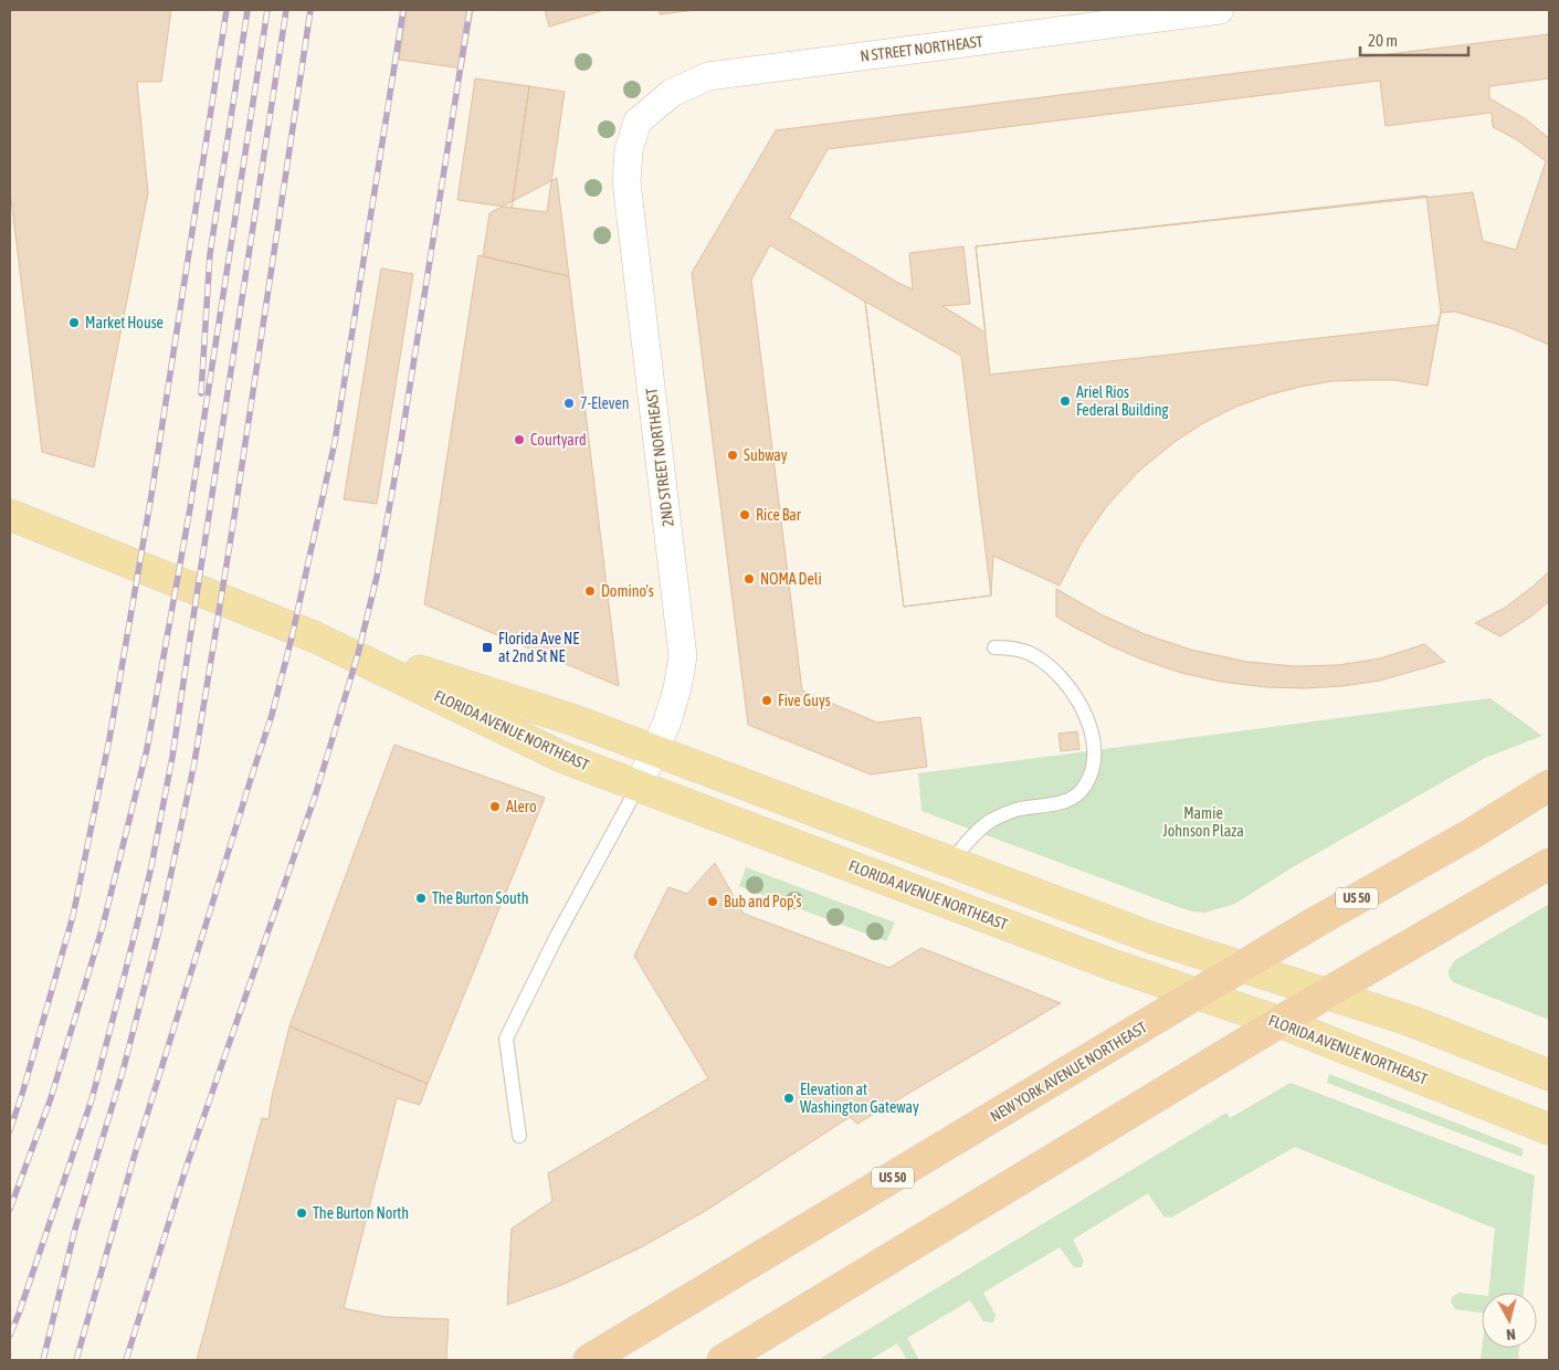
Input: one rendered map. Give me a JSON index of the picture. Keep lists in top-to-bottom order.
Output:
{
  "streets": {
    "highway": ["US 50", "NEW YORK AVENUE NORTHEAST"],
    "main road": ["FLORIDA AVENUE NORTHEAST"],
    "street": ["N STREET NORTHEAST", "2ND STREET NORTHEAST"]
  },
  "crossings": [
    ["N STREET NORTHEAST", "2ND STREET NORTHEAST"],
    ["2ND STREET NORTHEAST", "FLORIDA AVENUE NORTHEAST"],
    ["FLORIDA AVENUE NORTHEAST", "NEW YORK AVENUE NORTHEAST"]
  ],
  "parks": ["Mamie Johnson Plaza"],
  "places": {
    "other": [
      "Market House",
      "Ariel Rios Federal Building",
      "7-Eleven",
      "Courtyard",
      "Subway",
      "Rice Bar",
      "NOMA Deli",
      "Domino's",
      "Five Guys",
      "Alero",
      "The Burton South",
      "Bub and Pop's",
      "Elevation at Washington Gateway",
      "The Burton North"
    ],
    "transit": ["Florida Ave NE at 2nd St NE"]
  },
  "scale_bar": "20 m",
  "north": "bottom"
}
